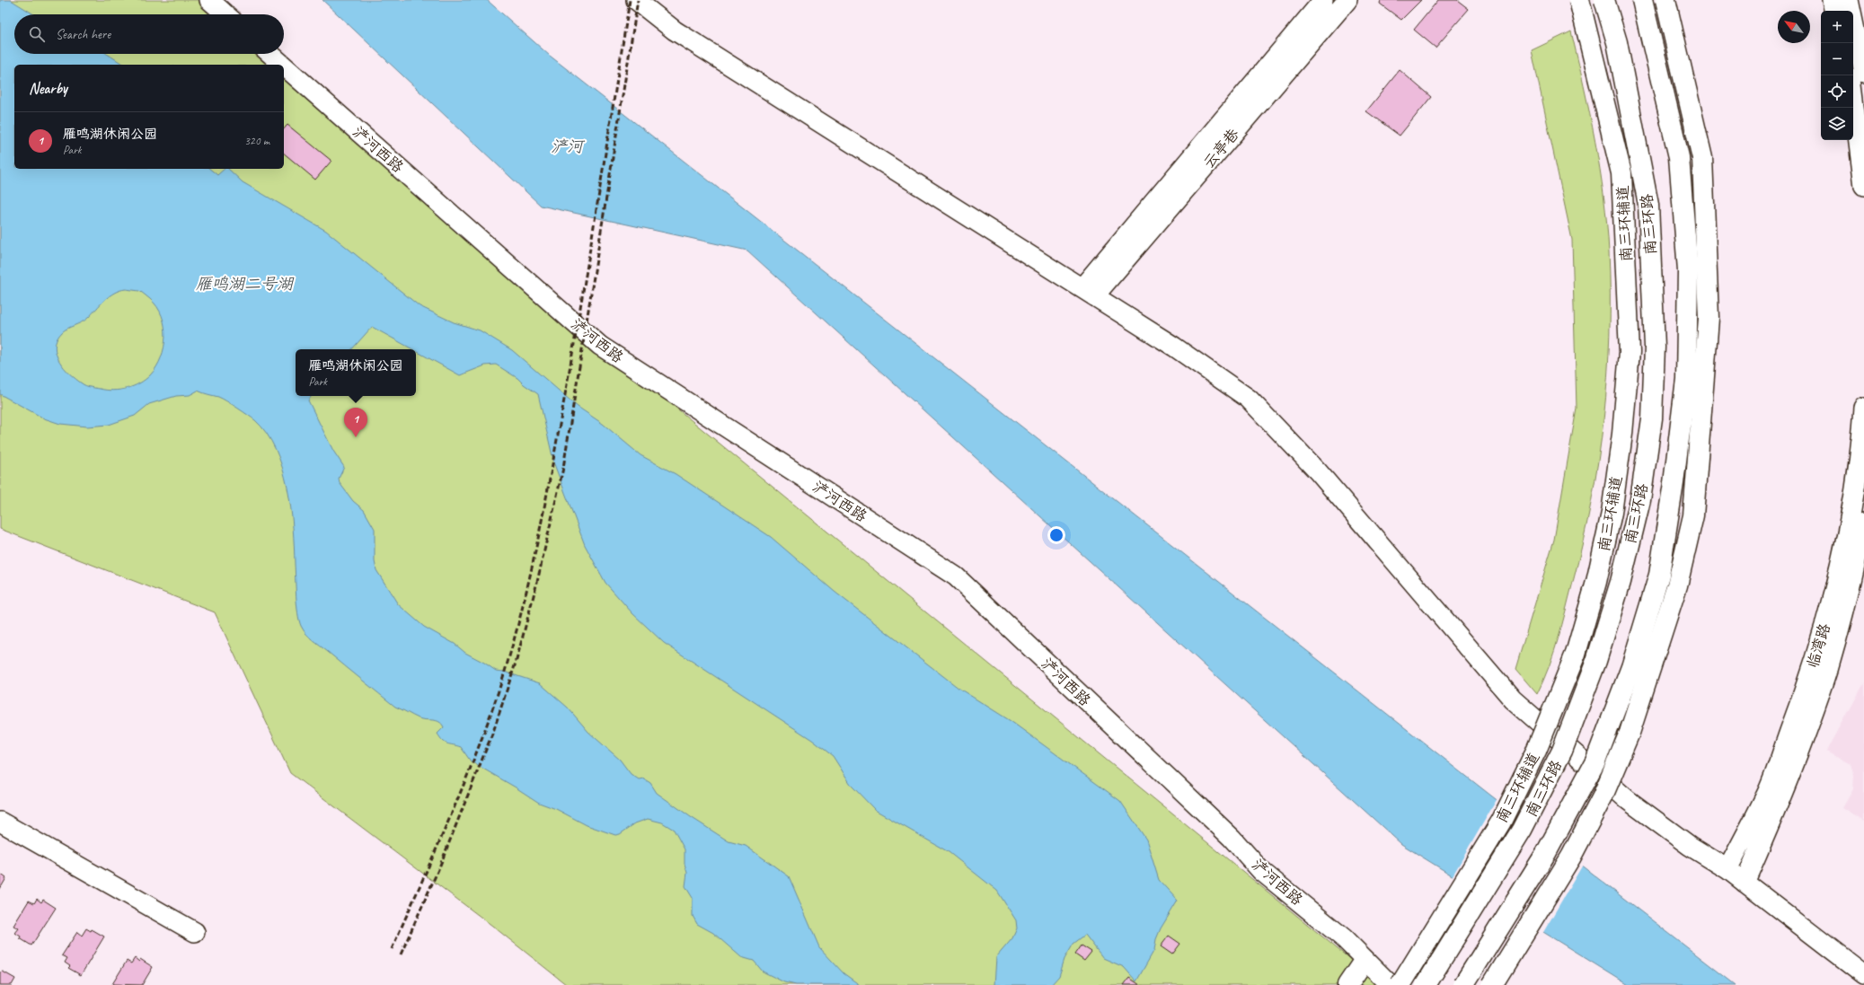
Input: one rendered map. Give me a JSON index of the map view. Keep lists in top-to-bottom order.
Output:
{
  "streets": {
    "main road": ["南三环辅道", "南三环路"],
    "street": ["云亭巷", "浐河西路", "临湾路"]
  },
  "water": ["浐河", "雁鸣湖二号湖"],
  "north": "top left",
  "page": {
    "map_buttons": ["+", "−"],
    "search": "Search here",
    "heading": "Nearby",
    "list": [
      {
        "mark": "1",
        "name": "雁鸣湖休闲公园",
        "note": "Park",
        "value": "320 m"
      }
    ],
    "popup": ["雁鸣湖休闲公园", "Park"],
    "pins": "1"
  }
}
